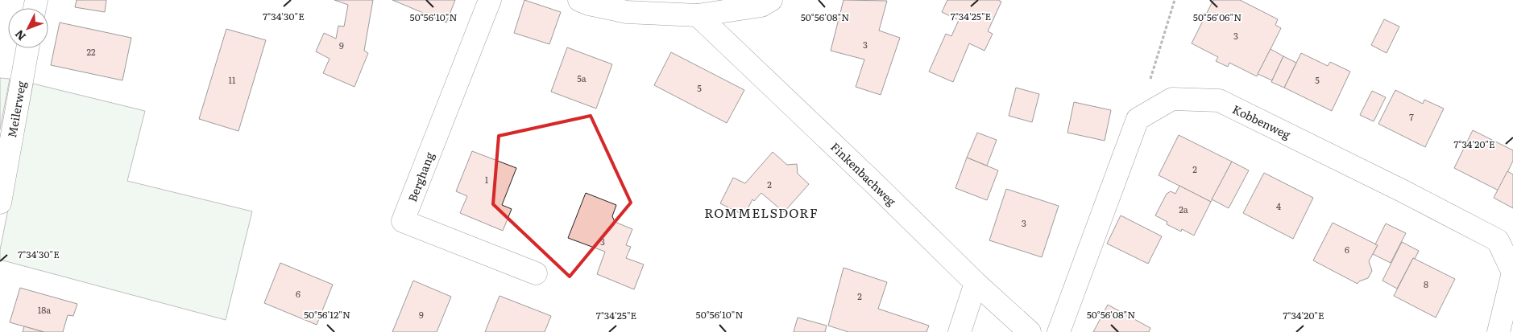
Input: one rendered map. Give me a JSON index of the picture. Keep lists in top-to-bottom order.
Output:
{
  "streets": {
    "street": [
      "Meilerweg",
      "Kobbenweg",
      "Finkenbachweg",
      "Berghang"
    ]
  },
  "districts": ["ROMMELSDORF"],
  "house_numbers": [
    "3",
    "3",
    "9",
    "22",
    "5a",
    "11",
    "5",
    "5",
    "7",
    "2",
    "1",
    "2",
    "4",
    "2a",
    "3",
    "3",
    "6",
    "8",
    "6",
    "2",
    "18a",
    "9"
  ],
  "north": "bottom left",
  "coordinates": [
    "7°34'30\"E",
    "7°34'25\"E",
    "50°56'10\"N",
    "50°56'08\"N",
    "50°56'06\"N",
    "7°34'20\"E",
    "50°56'12\"N"
  ]
}
